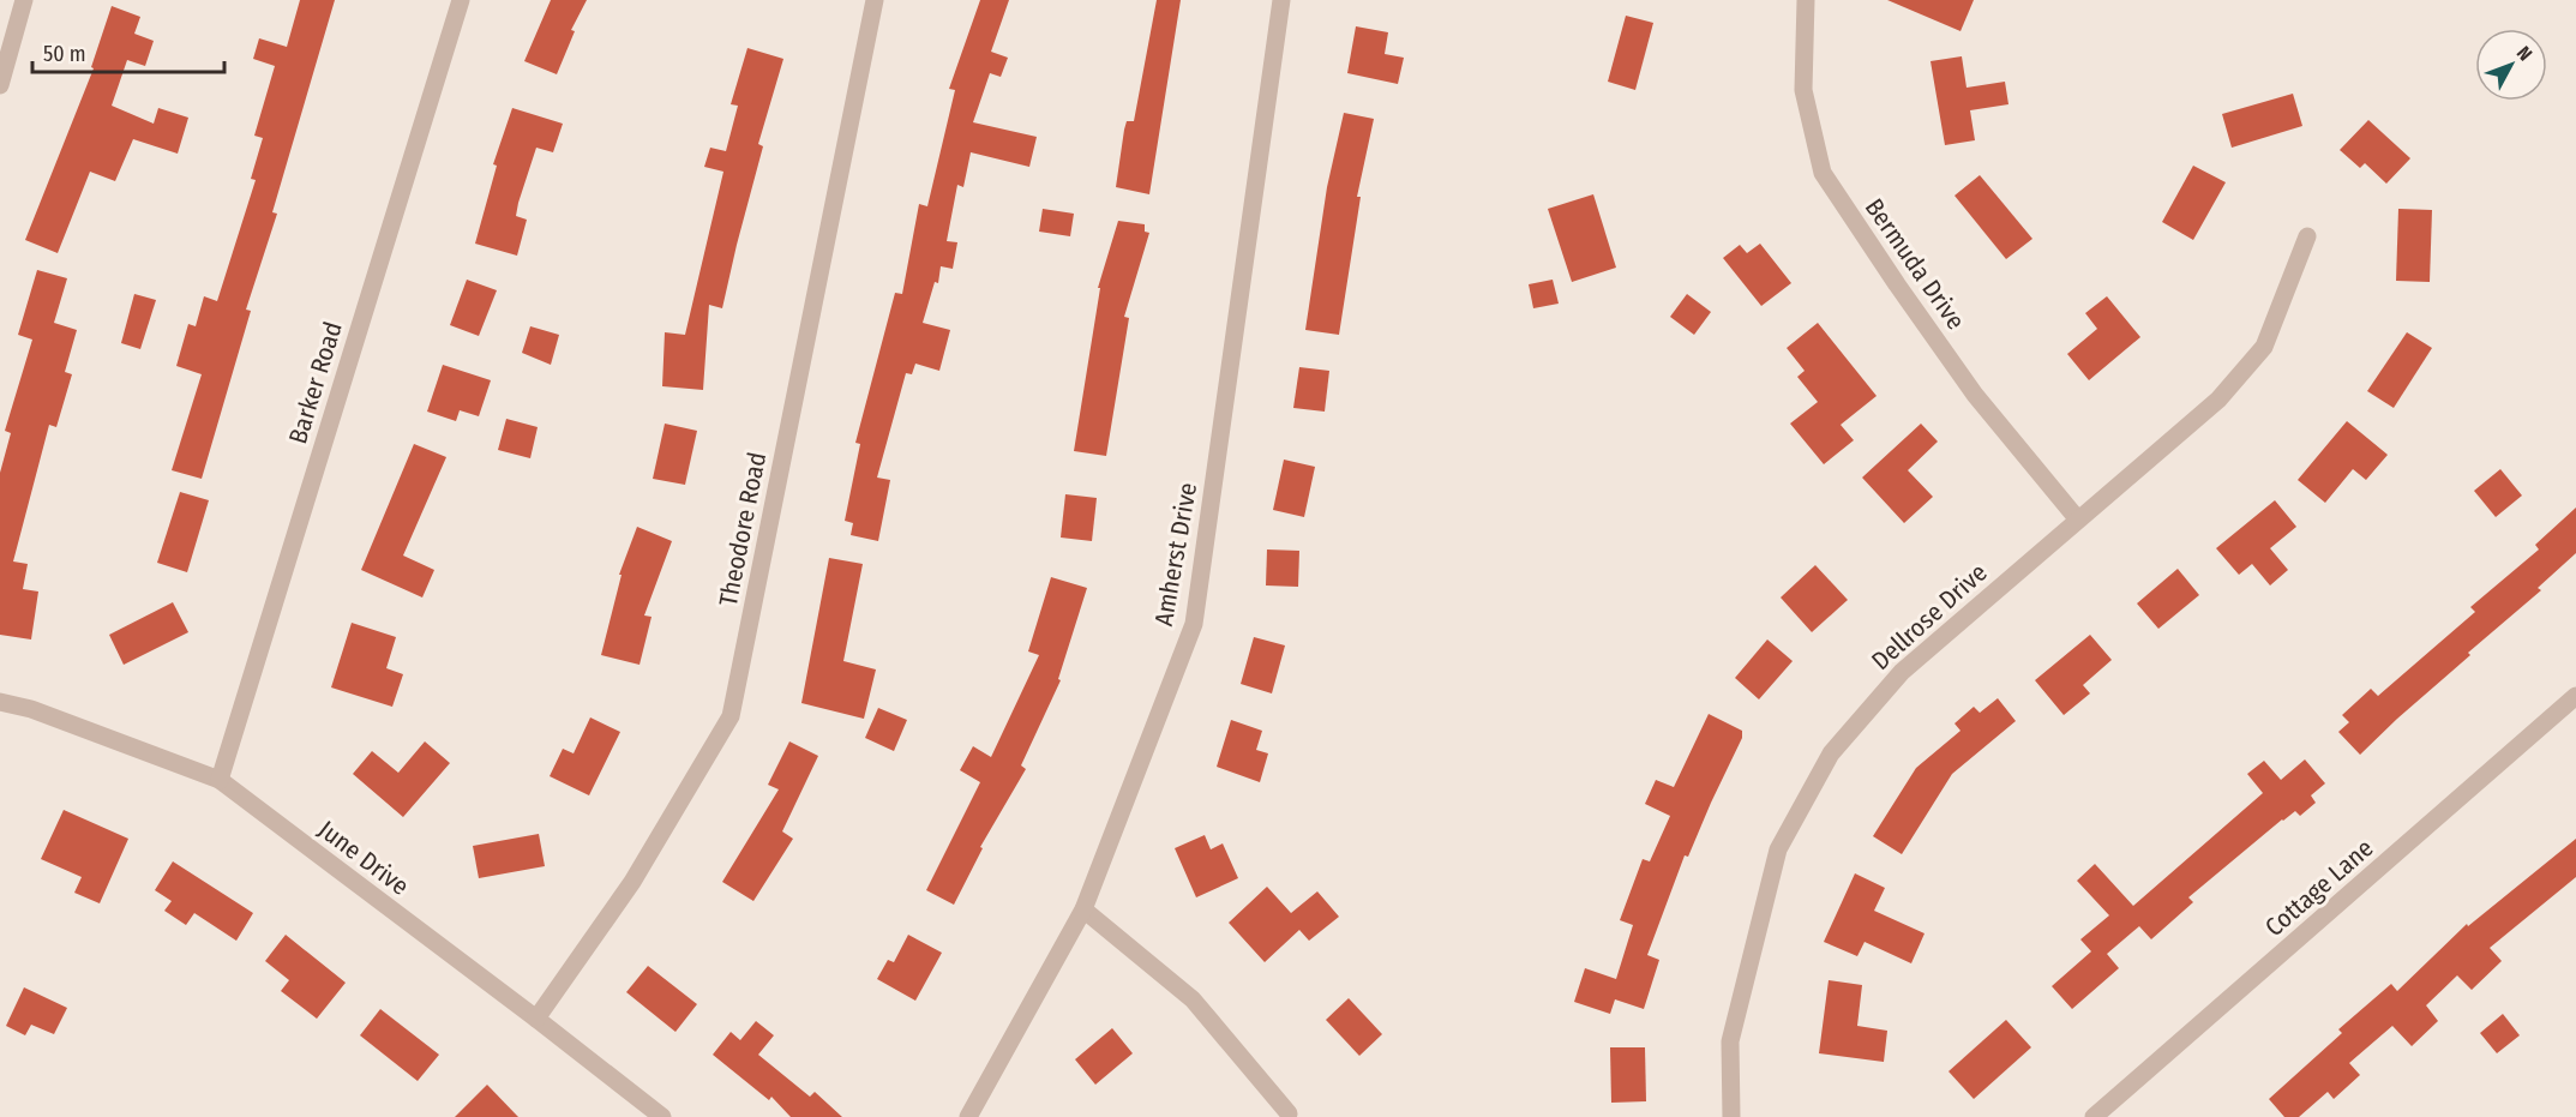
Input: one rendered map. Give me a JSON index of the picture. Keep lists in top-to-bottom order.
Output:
{
  "streets": {
    "street": [
      "Bermuda Drive",
      "Barker Road",
      "Theodore Road",
      "Amherst Drive",
      "Dellrose Drive",
      "June Drive",
      "Cottage Lane"
    ]
  },
  "crossings": [
    ["Bermuda Drive", "Dellrose Drive"],
    ["Barker Road", "June Drive"],
    ["Theodore Road", "June Drive"]
  ],
  "scale_bar": "50 m",
  "north": "top right"
}
